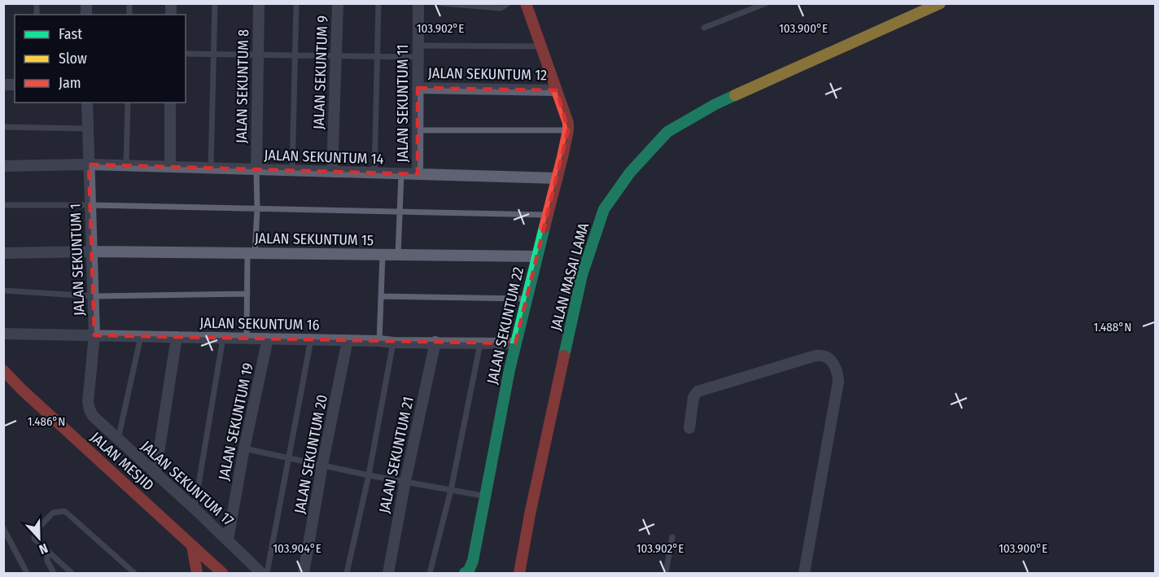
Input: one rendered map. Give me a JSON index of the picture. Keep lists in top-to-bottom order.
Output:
{
  "streets": {
    "main road": ["JALAN MASAI LAMA", "JALAN SEKUNTUM 22", "JALAN MESJID"],
    "street": [
      "JALAN SEKUNTUM 9",
      "JALAN SEKUNTUM 12",
      "JALAN SEKUNTUM 8",
      "JALAN SEKUNTUM 11",
      "JALAN SEKUNTUM 14",
      "JALAN SEKUNTUM 15",
      "JALAN SEKUNTUM 1",
      "JALAN SEKUNTUM 16",
      "JALAN SEKUNTUM 19",
      "JALAN SEKUNTUM 20",
      "JALAN SEKUNTUM 21",
      "JALAN SEKUNTUM 17"
    ]
  },
  "crossings": [
    ["JALAN SEKUNTUM 9", "JALAN SEKUNTUM 14"],
    ["JALAN SEKUNTUM 12", "JALAN SEKUNTUM 11"],
    ["JALAN SEKUNTUM 12", "JALAN SEKUNTUM 22"],
    ["JALAN SEKUNTUM 8", "JALAN SEKUNTUM 14"],
    ["JALAN SEKUNTUM 11", "JALAN SEKUNTUM 14"],
    ["JALAN SEKUNTUM 14", "JALAN SEKUNTUM 1"],
    ["JALAN SEKUNTUM 14", "JALAN SEKUNTUM 22"],
    ["JALAN SEKUNTUM 15", "JALAN SEKUNTUM 1"],
    ["JALAN SEKUNTUM 15", "JALAN SEKUNTUM 22"],
    ["JALAN SEKUNTUM 1", "JALAN SEKUNTUM 16"],
    ["JALAN SEKUNTUM 1", "JALAN SEKUNTUM 17"],
    ["JALAN SEKUNTUM 16", "JALAN SEKUNTUM 22"],
    ["JALAN SEKUNTUM 16", "JALAN SEKUNTUM 19"],
    ["JALAN SEKUNTUM 16", "JALAN SEKUNTUM 20"],
    ["JALAN SEKUNTUM 16", "JALAN SEKUNTUM 21"],
    ["JALAN SEKUNTUM 19", "JALAN SEKUNTUM 17"]
  ],
  "legend": ["Fast", "Slow", "Jam"],
  "north": "bottom",
  "coordinates": [
    "103.902°E",
    "103.900°E",
    "1.488°N",
    "1.486°N",
    "103.904°E"
  ]
}
